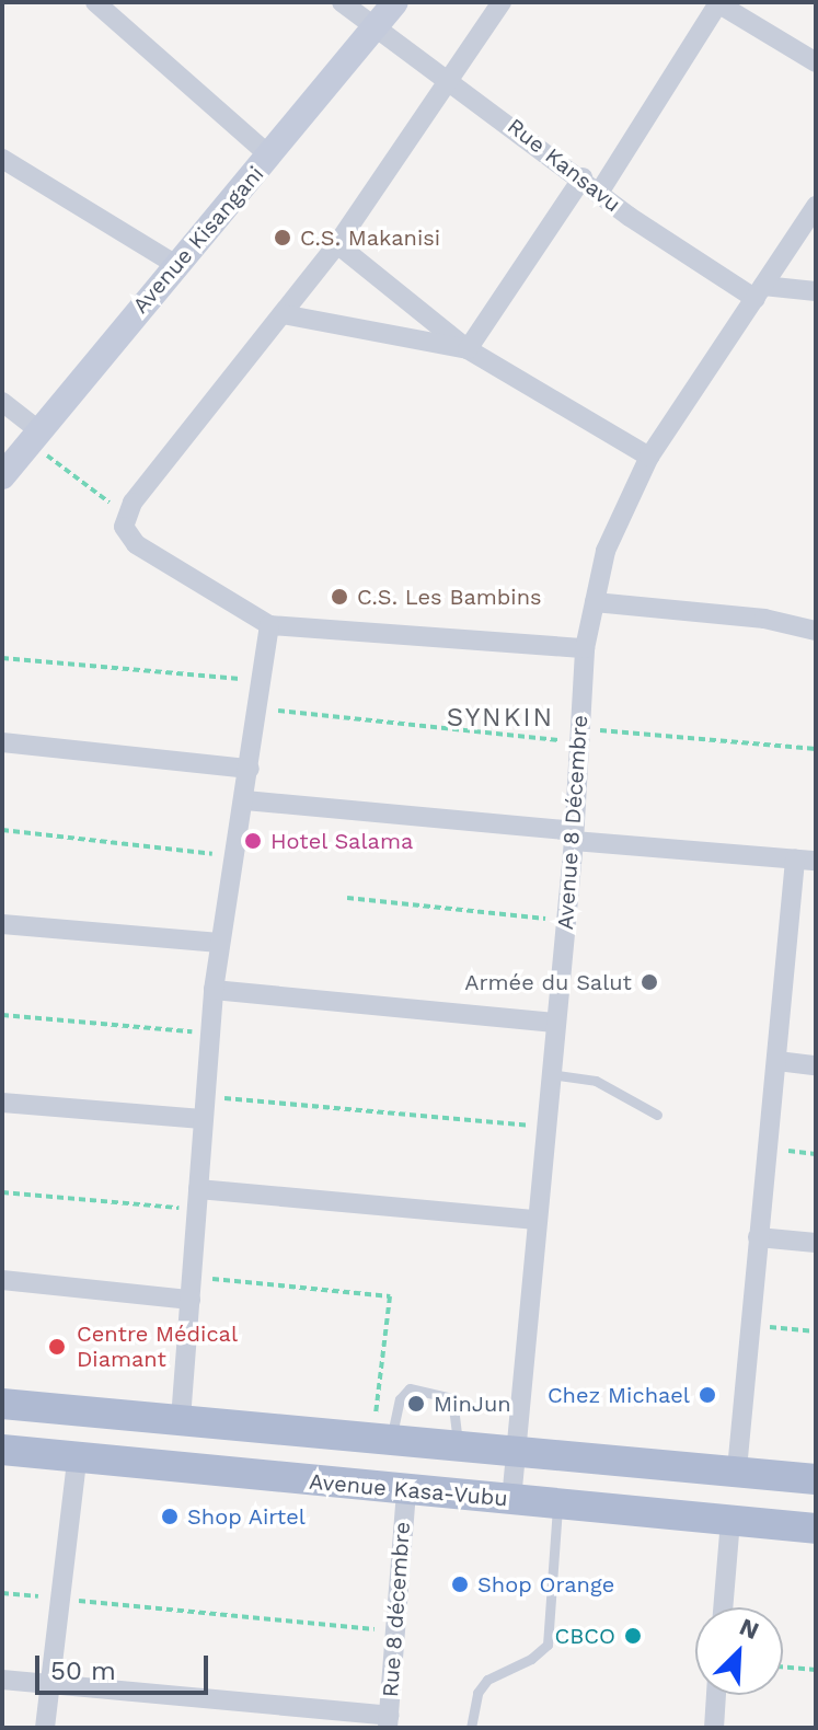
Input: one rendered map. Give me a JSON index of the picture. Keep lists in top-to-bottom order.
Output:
{
  "streets": {
    "main road": ["Avenue Kasa-Vubu"],
    "street": [
      "Rue Kansavu",
      "Avenue Kisangani",
      "Avenue 8 Décembre",
      "Rue 8 décembre"
    ]
  },
  "crossings": [
    ["Rue Kansavu", "Avenue Kisangani"],
    ["Rue Kansavu", "Avenue 8 Décembre"],
    ["Avenue 8 Décembre", "Avenue Kasa-Vubu"],
    ["Avenue Kasa-Vubu", "Rue 8 décembre"]
  ],
  "districts": ["SYNKIN"],
  "places": [
    "C.S. Makanisi",
    "C.S. Les Bambins",
    "Hotel Salama",
    "Armée du Salut",
    "Centre Médical Diamant",
    "Chez Michael",
    "MinJun",
    "Shop Airtel",
    "Shop Orange",
    "CBCO"
  ],
  "scale_bar": "50 m",
  "north": "top right"
}
